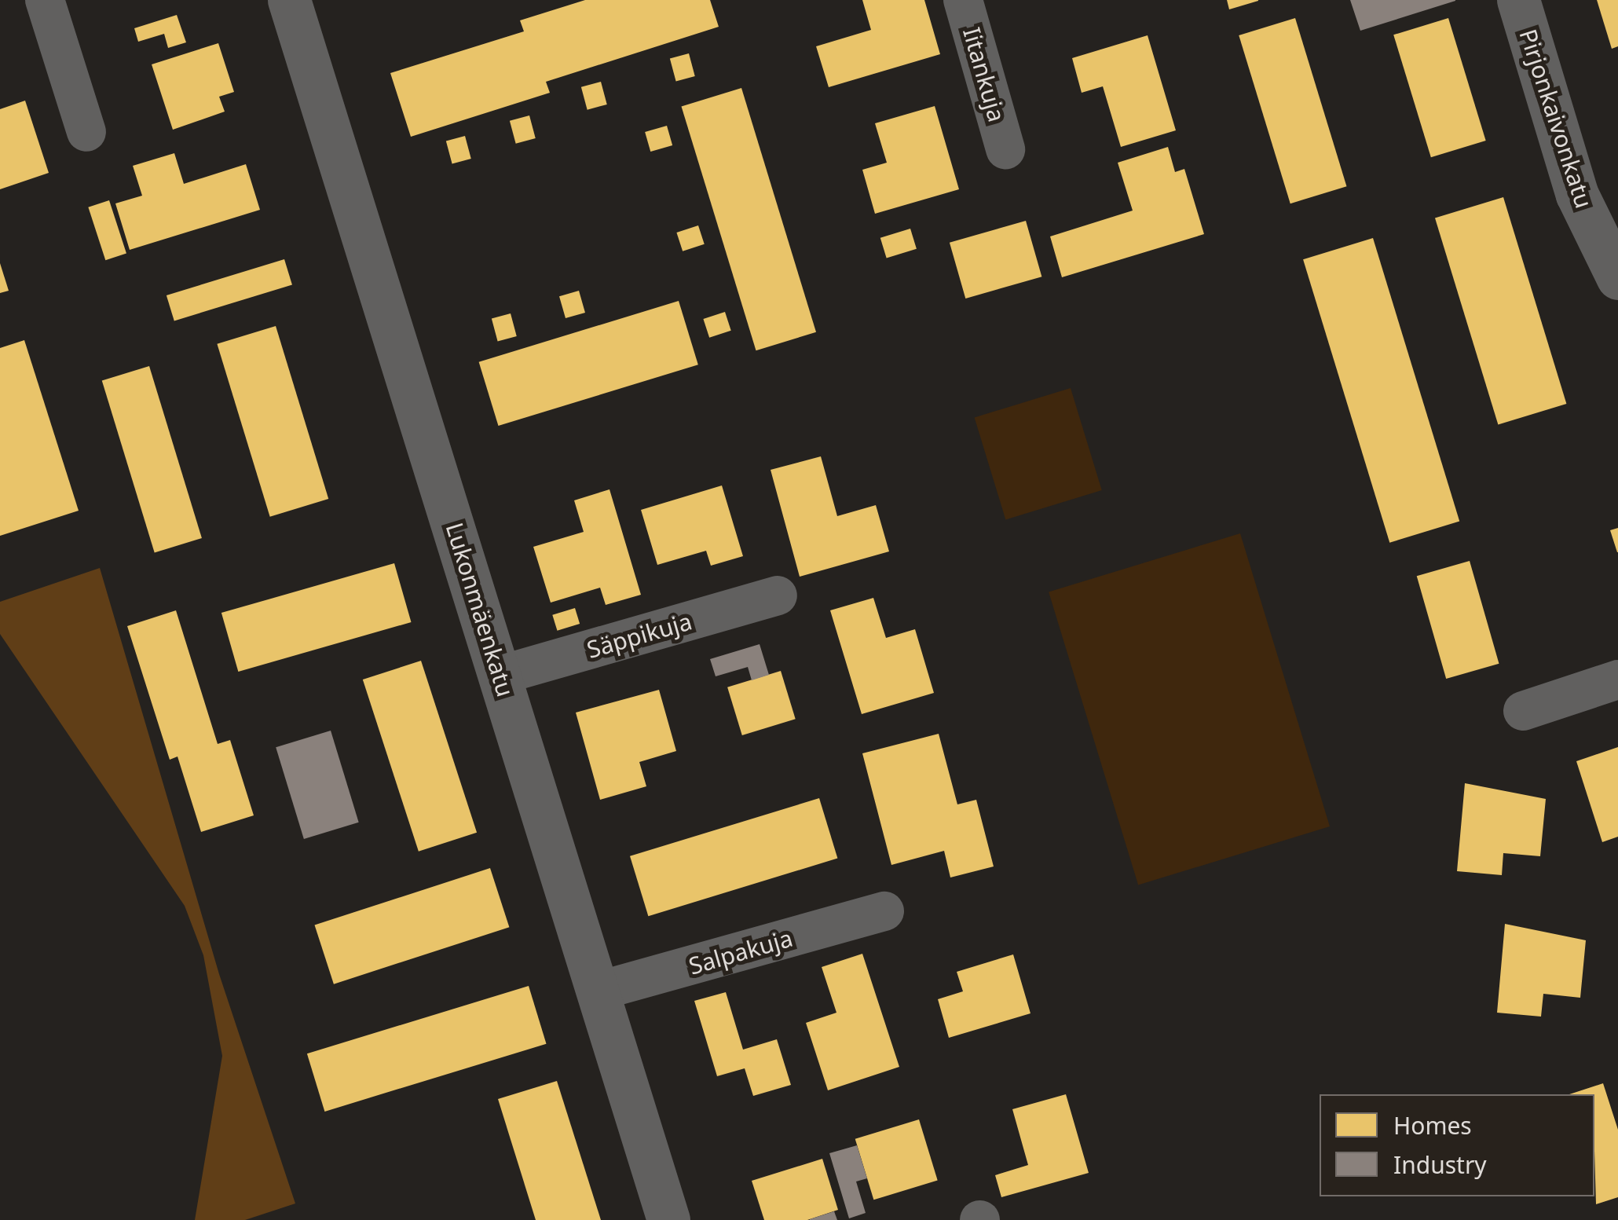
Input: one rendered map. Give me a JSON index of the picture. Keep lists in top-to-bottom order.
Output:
{
  "streets": {
    "street": [
      "Iitankuja",
      "Pirjonkaivonkatu",
      "Lukonmäenkatu",
      "Säppikuja",
      "Salpakuja"
    ]
  },
  "crossings": [
    ["Lukonmäenkatu", "Säppikuja"],
    ["Lukonmäenkatu", "Salpakuja"]
  ],
  "legend": ["Homes", "Industry"]
}
